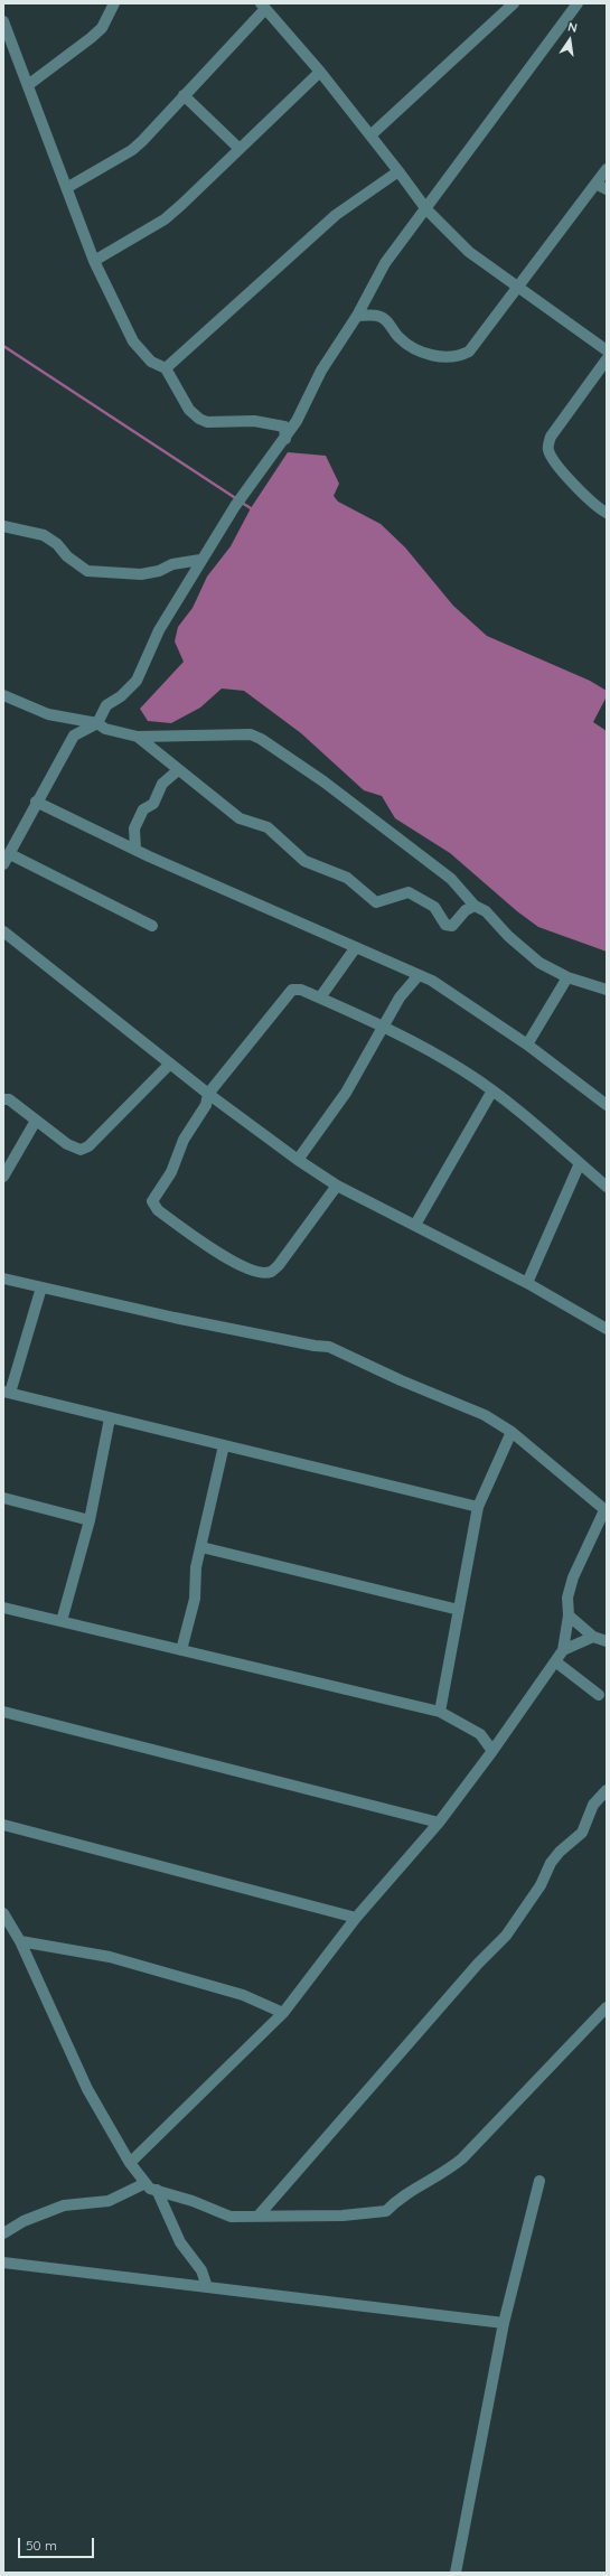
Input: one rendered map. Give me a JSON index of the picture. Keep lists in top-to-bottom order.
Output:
{
  "scale_bar": "50 m",
  "north": "top"
}
